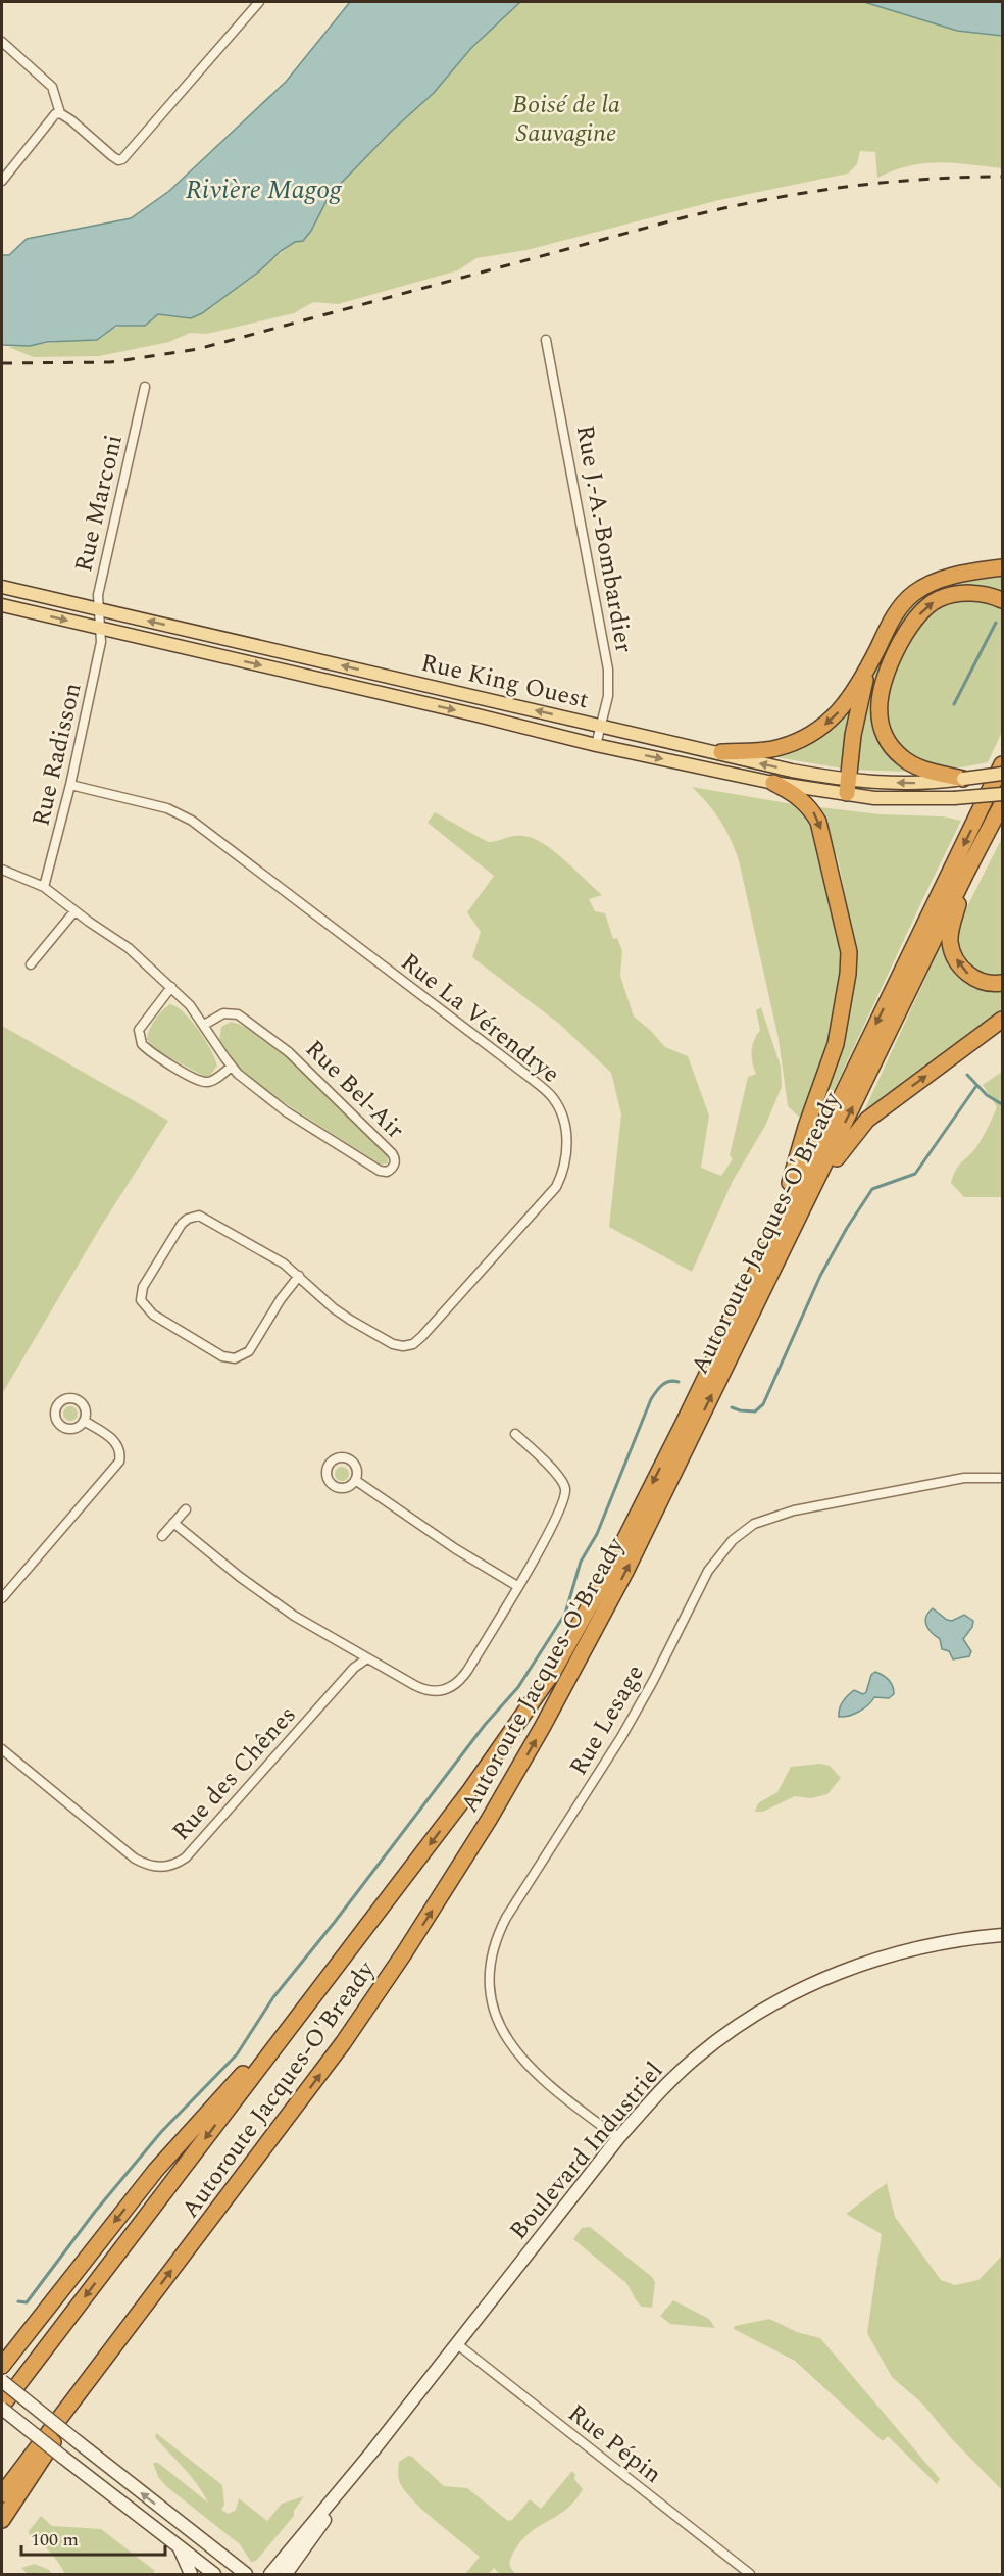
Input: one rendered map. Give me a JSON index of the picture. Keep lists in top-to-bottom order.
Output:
{
  "streets": {
    "highway": ["Autoroute Jacques-O'Bready"],
    "main road": ["Rue King Ouest", "Boulevard Industriel"],
    "street": [
      "Rue Marconi",
      "Rue J.-A.-Bombardier",
      "Rue Radisson",
      "Rue La Vérendrye",
      "Rue Bel-Air",
      "Rue Lesage",
      "Rue des Chênes",
      "Rue Pépin"
    ]
  },
  "crossings": [
    ["Rue Marconi", "Rue King Ouest"],
    ["Rue Marconi", "Rue Radisson"],
    ["Rue J.-A.-Bombardier", "Rue King Ouest"],
    ["Rue King Ouest", "Rue Radisson"],
    ["Rue Radisson", "Rue La Vérendrye"],
    ["Rue Radisson", "Rue Bel-Air"],
    ["Rue Lesage", "Boulevard Industriel"],
    ["Boulevard Industriel", "Rue Pépin"]
  ],
  "water": ["Rivière Magog"],
  "parks": ["Boisé de la Sauvagine"],
  "scale_bar": "100 m"
}
